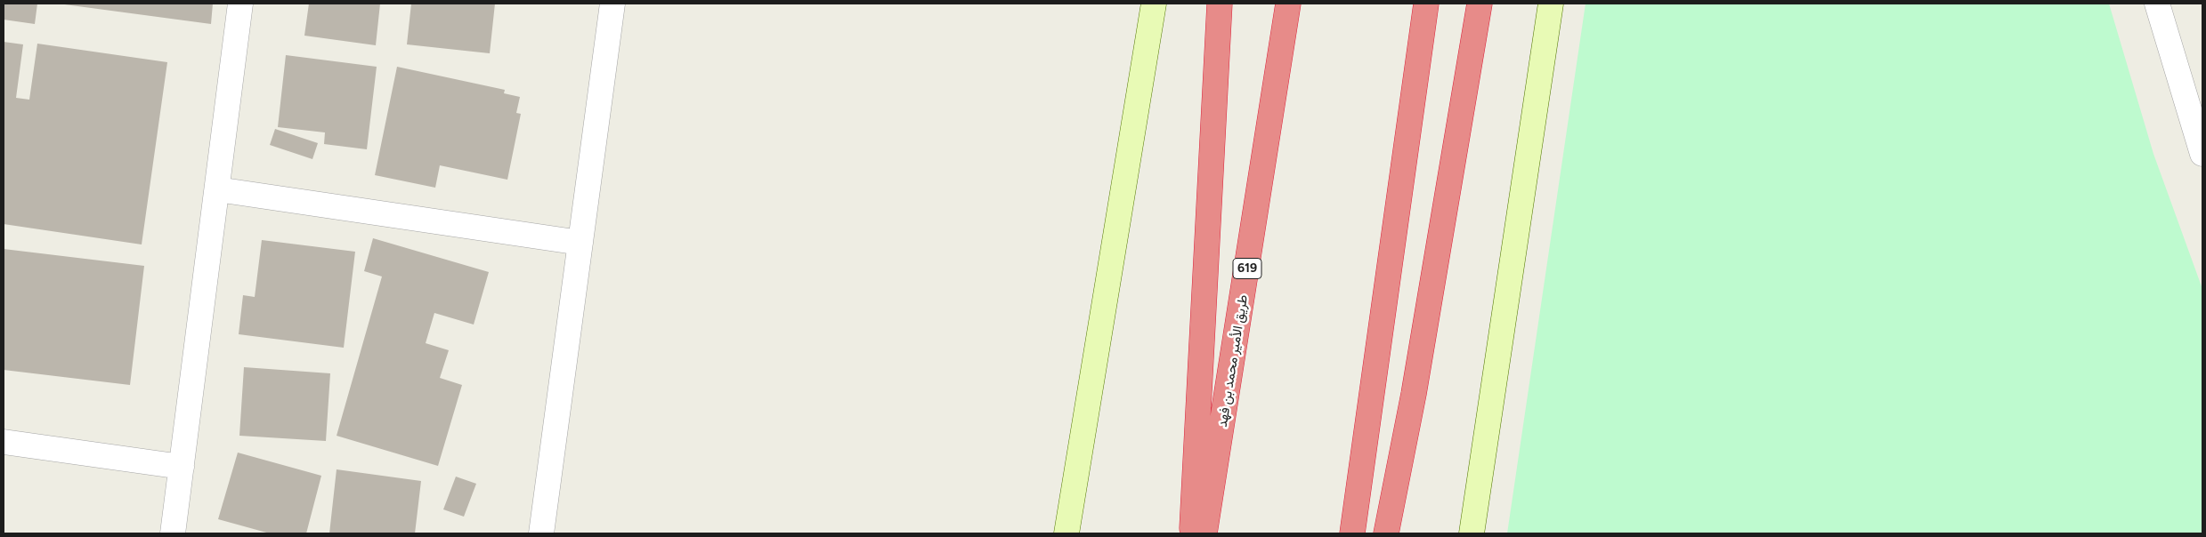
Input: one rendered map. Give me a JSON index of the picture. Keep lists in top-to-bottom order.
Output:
{
  "streets": {
    "highway": ["619", "طريق الأمير محمد بن فهد"]
  }
}
